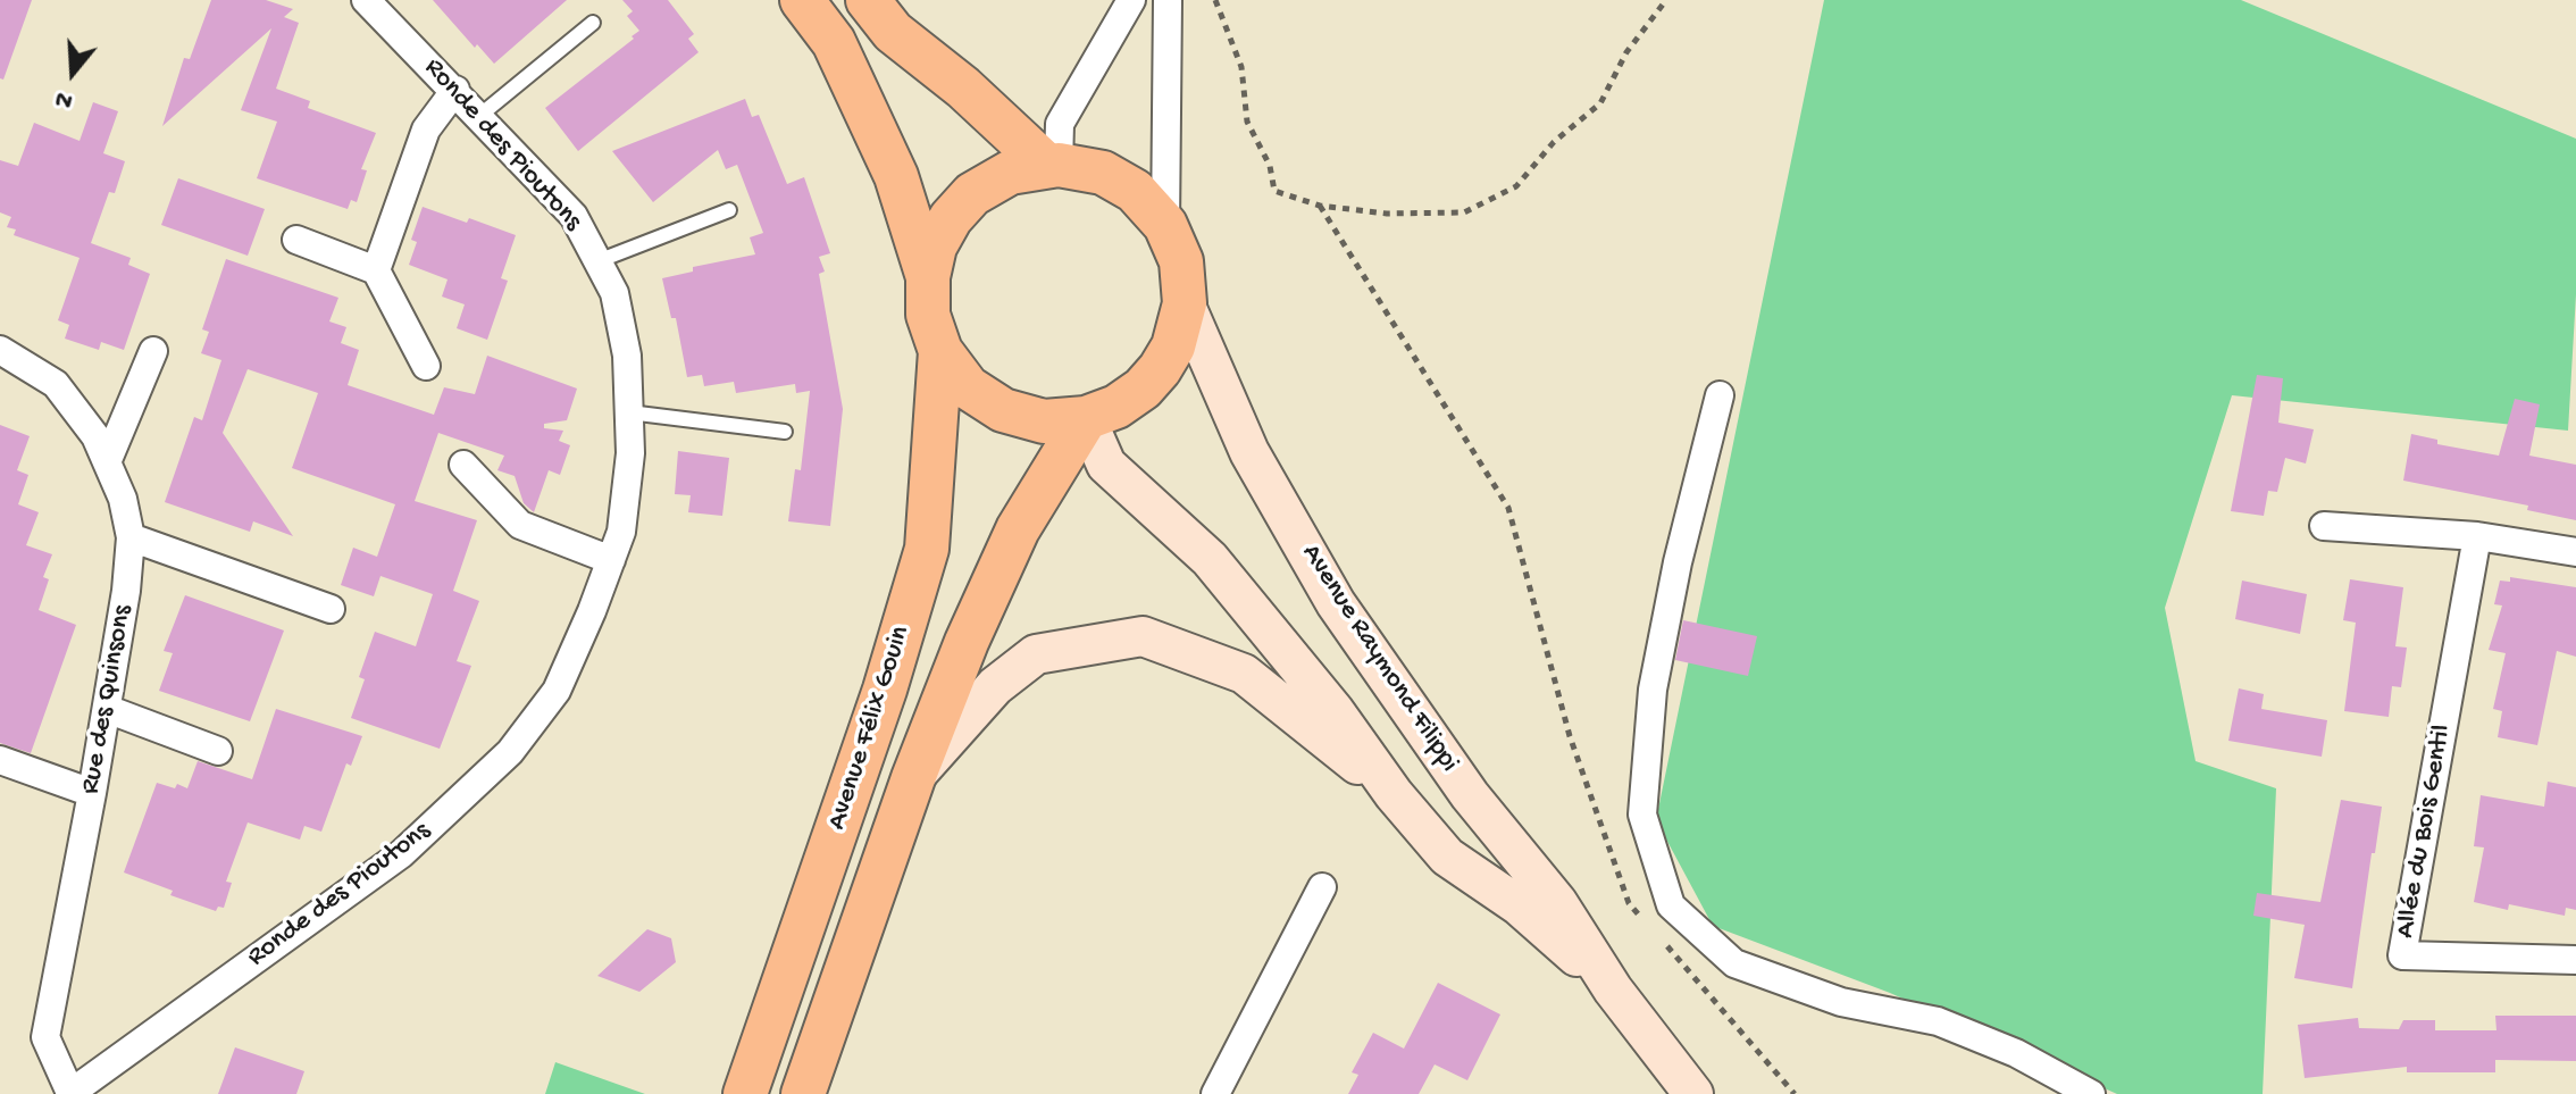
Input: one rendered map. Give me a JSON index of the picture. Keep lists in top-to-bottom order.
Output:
{
  "streets": {
    "main road": ["Avenue Raymond Filippi", "Avenue Félix Gouin"],
    "street": ["Ronde des Pioutons", "Rue des Quinsons", "Allée du Bois Gentil"]
  },
  "crossings": [
    ["Ronde des Pioutons", "Rue des Quinsons"],
    ["Avenue Raymond Filippi", "Avenue Félix Gouin"]
  ],
  "north": "bottom"
}
